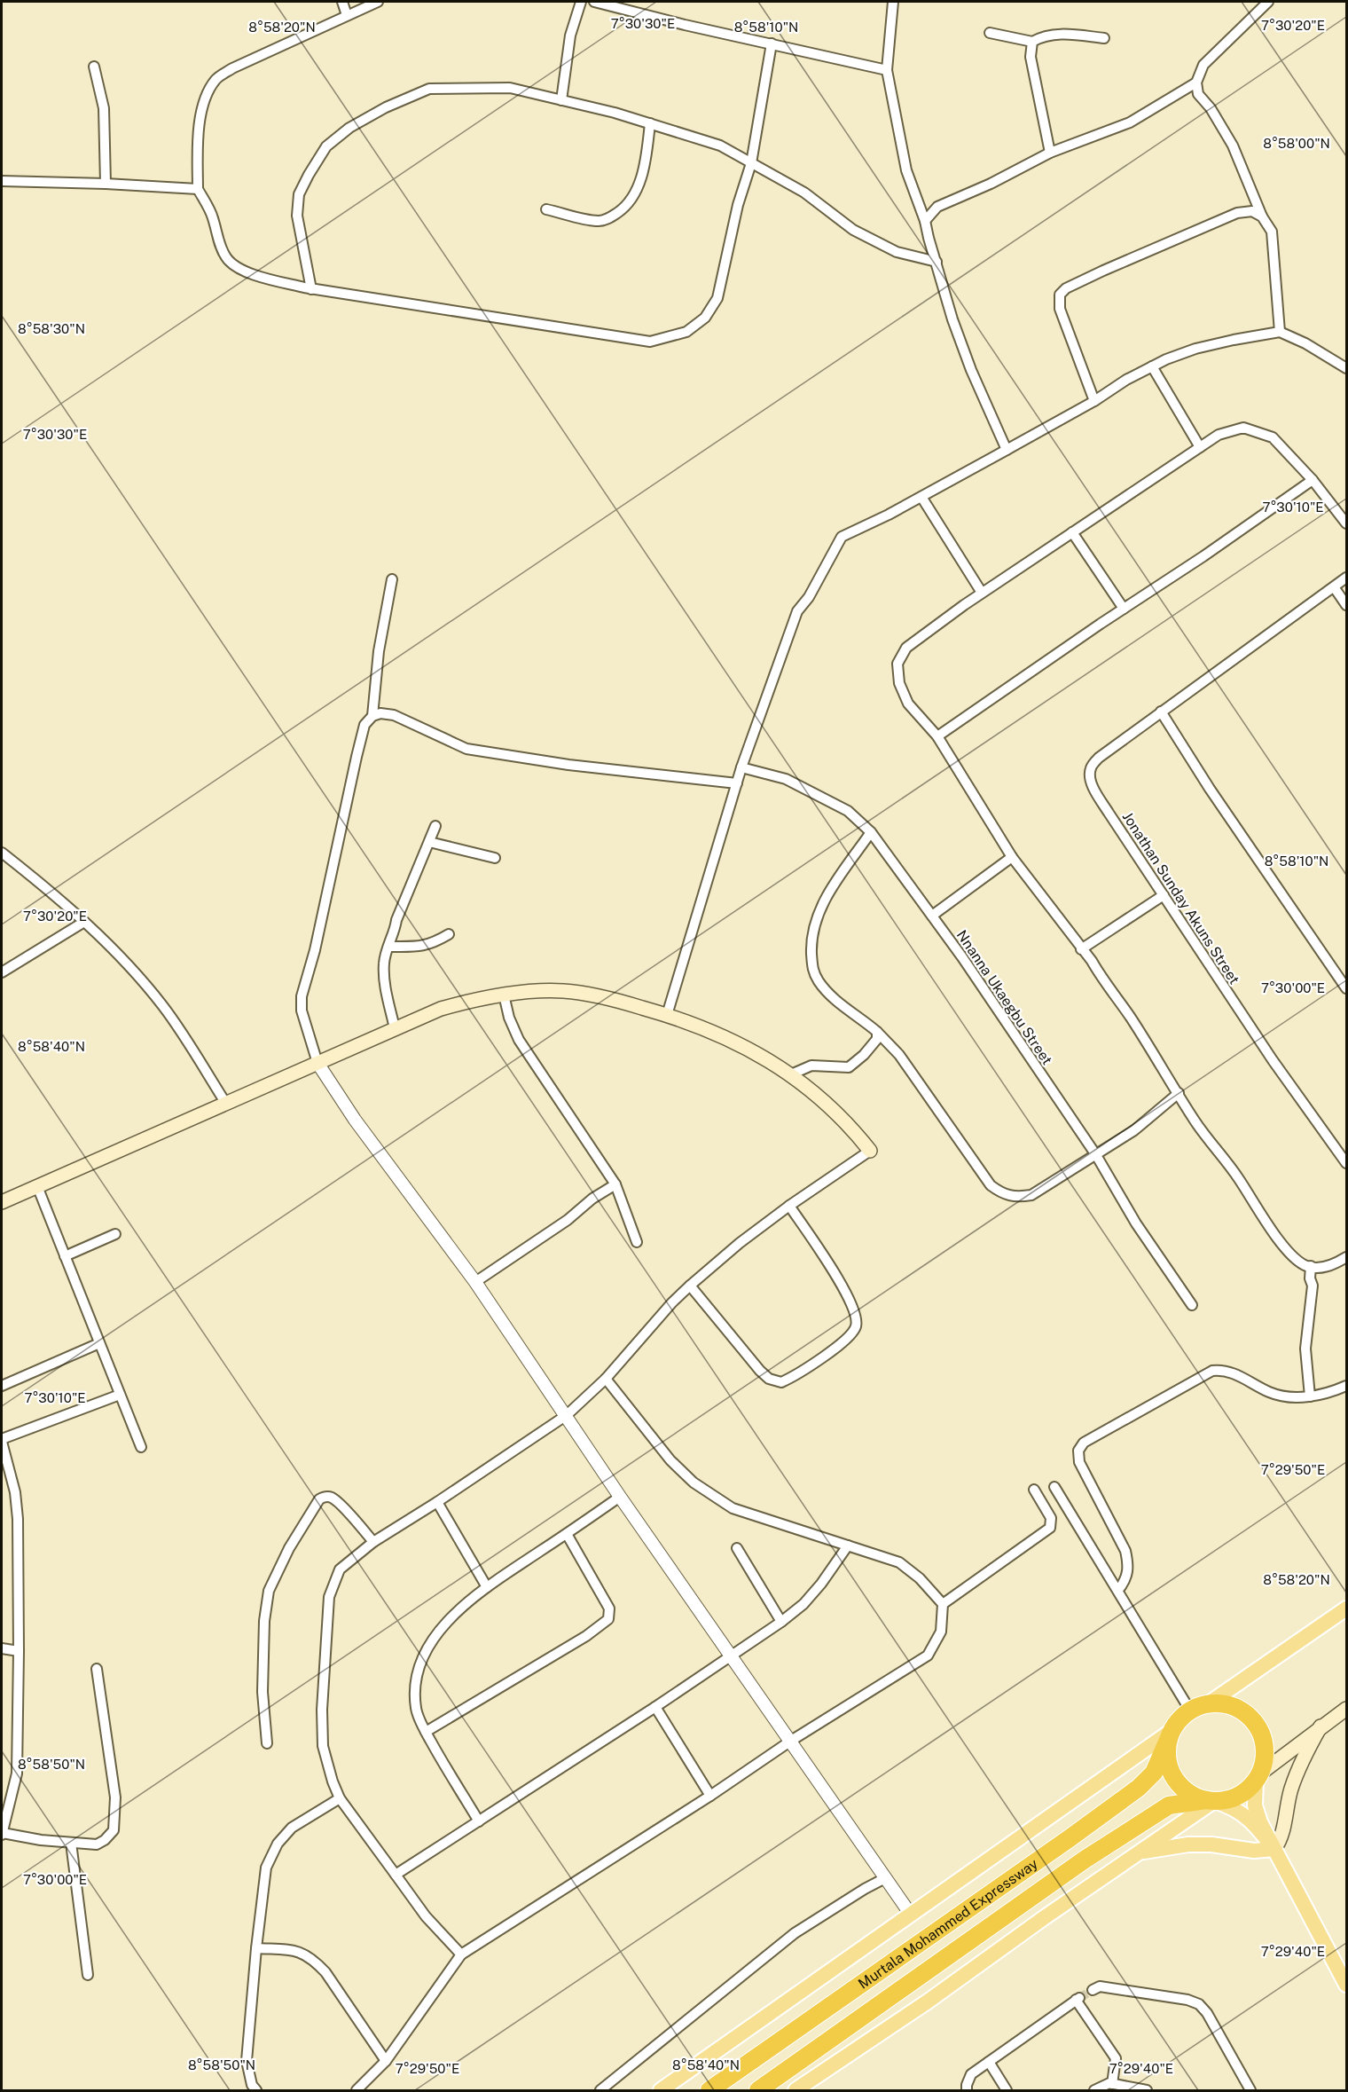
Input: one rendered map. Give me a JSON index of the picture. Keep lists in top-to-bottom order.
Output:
{
  "streets": {
    "highway": ["Murtala Mohammed Expressway"],
    "street": ["Jonathan Sunday Akuns Street", "Nnanna Ukaegbu Street"]
  },
  "coordinates": [
    "7°30'30\"E",
    "7°30'20\"E",
    "8°58'20\"N",
    "8°58'10\"N",
    "8°58'00\"N",
    "8°58'30\"N",
    "7°30'10\"E",
    "7°30'00\"E",
    "8°58'40\"N",
    "7°29'50\"E",
    "8°58'50\"N",
    "7°29'40\"E"
  ]
}
